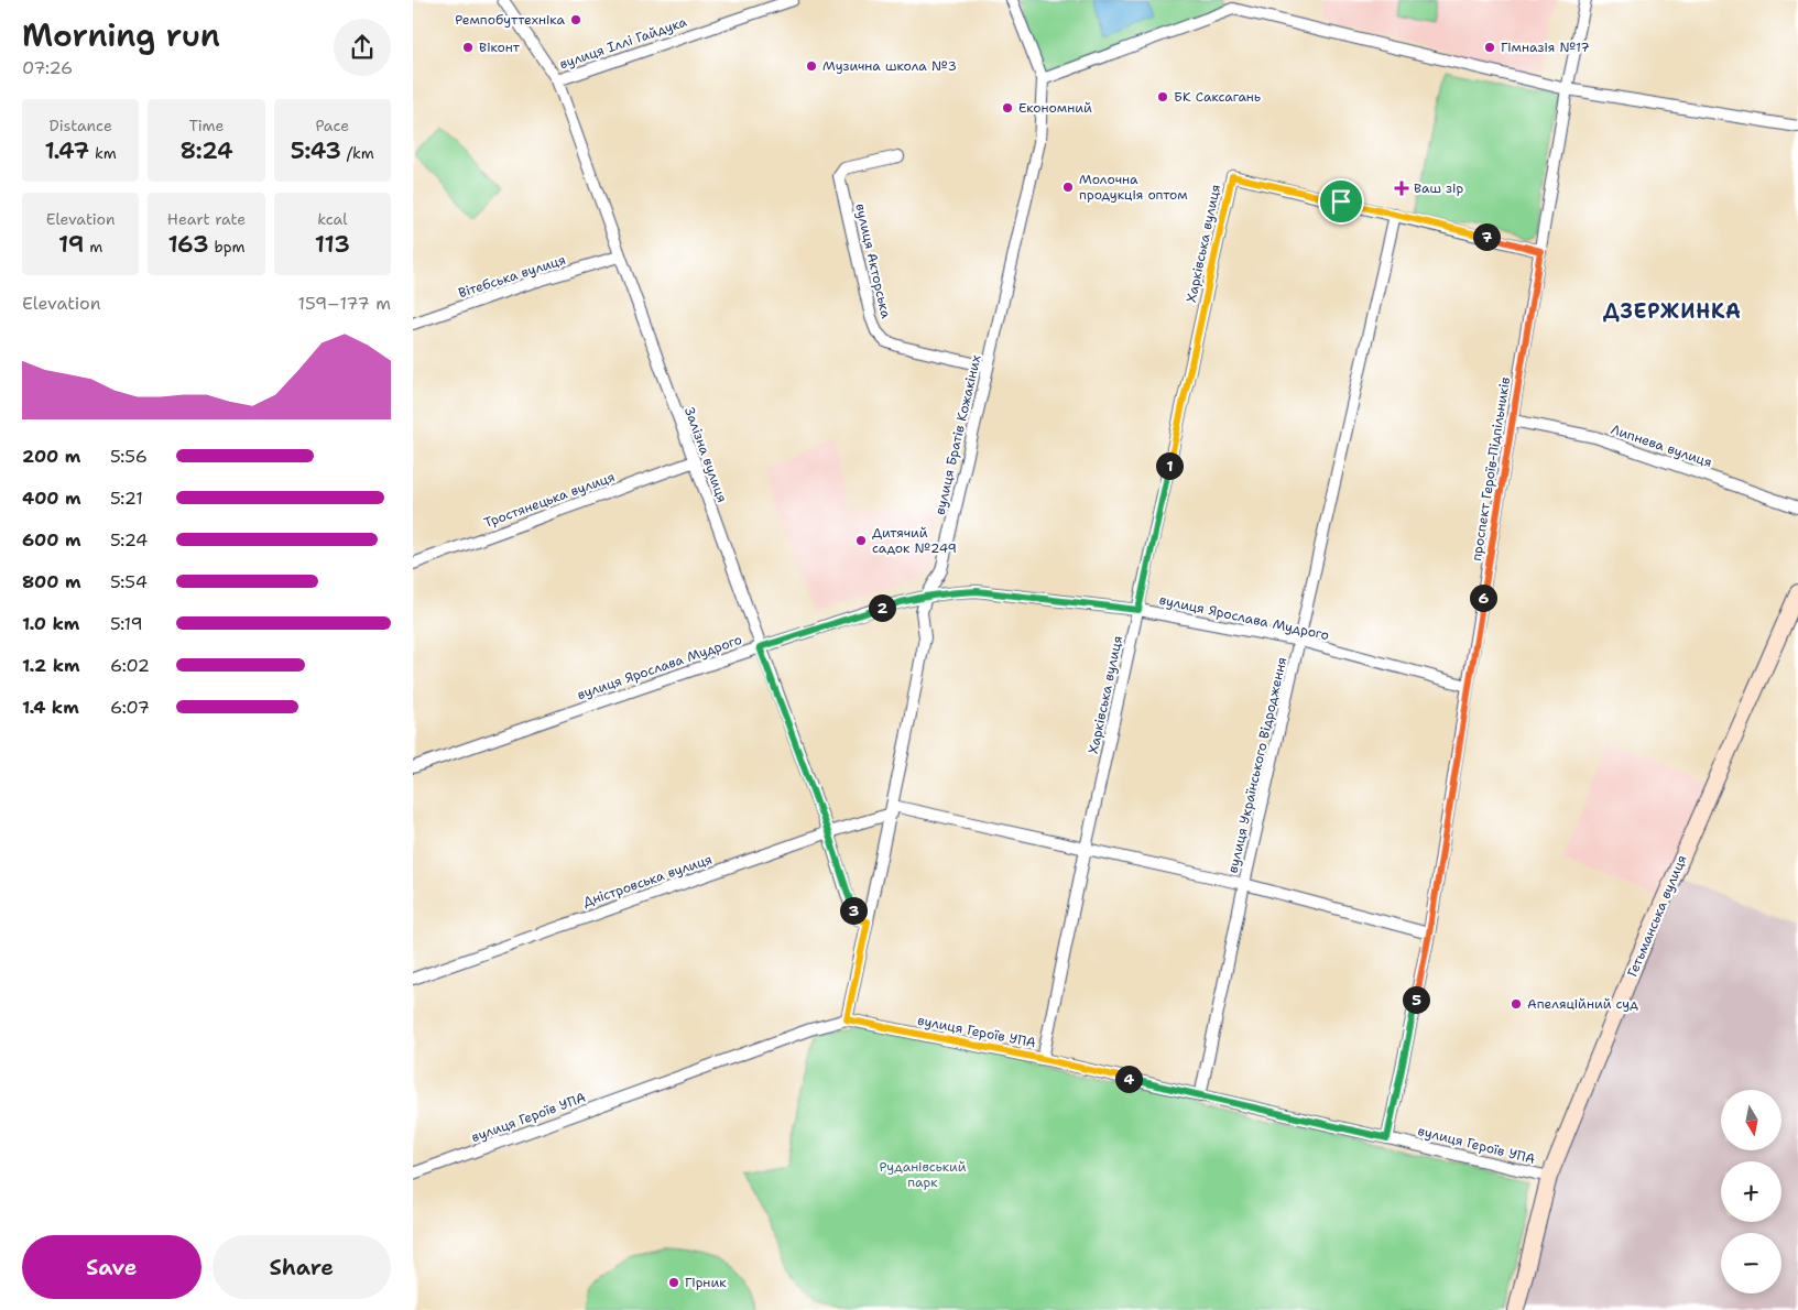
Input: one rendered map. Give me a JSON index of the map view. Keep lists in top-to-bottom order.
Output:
{
  "streets": {
    "street": [
      "вулиця Іллі Гайдука",
      "Харківська вулиця",
      "вулиця Акторська",
      "Вітебська вулиця",
      "вулиця Братів Кожакіних",
      "Липнева вулиця",
      "Залізна вулиця",
      "проспект Героїв-Підпільників",
      "Тростянецька вулиця",
      "вулиця Ярослава Мудрого",
      "вулиця Українського Відродження",
      "Дністровська вулиця",
      "Гетьманська вулиця",
      "вулиця Героїв УПА"
    ]
  },
  "crossings": [
    ["вулиця Іллі Гайдука", "Залізна вулиця"],
    ["Харківська вулиця", "вулиця Ярослава Мудрого"],
    ["Харківська вулиця", "вулиця Українського Відродження"],
    ["Харківська вулиця", "вулиця Героїв УПА"],
    ["вулиця Акторська", "вулиця Братів Кожакіних"],
    ["Вітебська вулиця", "Залізна вулиця"],
    ["вулиця Братів Кожакіних", "Залізна вулиця"],
    ["вулиця Братів Кожакіних", "вулиця Ярослава Мудрого"],
    ["вулиця Братів Кожакіних", "Дністровська вулиця"],
    ["вулиця Братів Кожакіних", "вулиця Героїв УПА"],
    ["Липнева вулиця", "проспект Героїв-Підпільників"],
    ["Залізна вулиця", "Тростянецька вулиця"],
    ["Залізна вулиця", "вулиця Ярослава Мудрого"],
    ["Залізна вулиця", "Дністровська вулиця"],
    ["проспект Героїв-Підпільників", "вулиця Ярослава Мудрого"],
    ["проспект Героїв-Підпільників", "вулиця Героїв УПА"],
    ["вулиця Ярослава Мудрого", "вулиця Українського Відродження"],
    ["вулиця Українського Відродження", "вулиця Героїв УПА"],
    ["Гетьманська вулиця", "вулиця Героїв УПА"]
  ],
  "districts": ["ДЗЕРЖИНКА"],
  "parks": ["Руданівський парк"],
  "places": {
    "other": [
      "Ремпобуттехніка",
      "Віконт",
      "Гімназія №17",
      "Музична школа №3",
      "БК Саксагань",
      "Економний",
      "Молочна продукція оптом",
      "Дитячий садок №249",
      "Апеляційний суд",
      "Гірник"
    ],
    "health": ["Ваш зір"]
  },
  "north": "bottom",
  "page": {
    "heading": ["Morning run", "07:26"],
    "stats": [
      ["Distance", "1.47 km"],
      ["Time", "8:24"],
      ["Pace", "5:43 /km"],
      ["Elevation", "19 m"],
      ["Heart rate", "163 bpm"],
      ["kcal", "113"]
    ],
    "pins": [
      "7",
      "1",
      "6",
      "2",
      "3",
      "5",
      "4"
    ],
    "chart": ["Elevation", "159–177 m"],
    "list": [
      {
        "name": "200 m",
        "note": "5:56"
      },
      {
        "name": "400 m",
        "note": "5:21"
      },
      {
        "name": "600 m",
        "note": "5:24"
      },
      {
        "name": "800 m",
        "note": "5:54"
      },
      {
        "name": "1.0 km",
        "note": "5:19"
      },
      {
        "name": "1.2 km",
        "note": "6:02"
      },
      {
        "name": "1.4 km",
        "note": "6:07"
      }
    ],
    "map_buttons": ["+", "−"],
    "buttons": ["Save", "Share"]
  }
}
